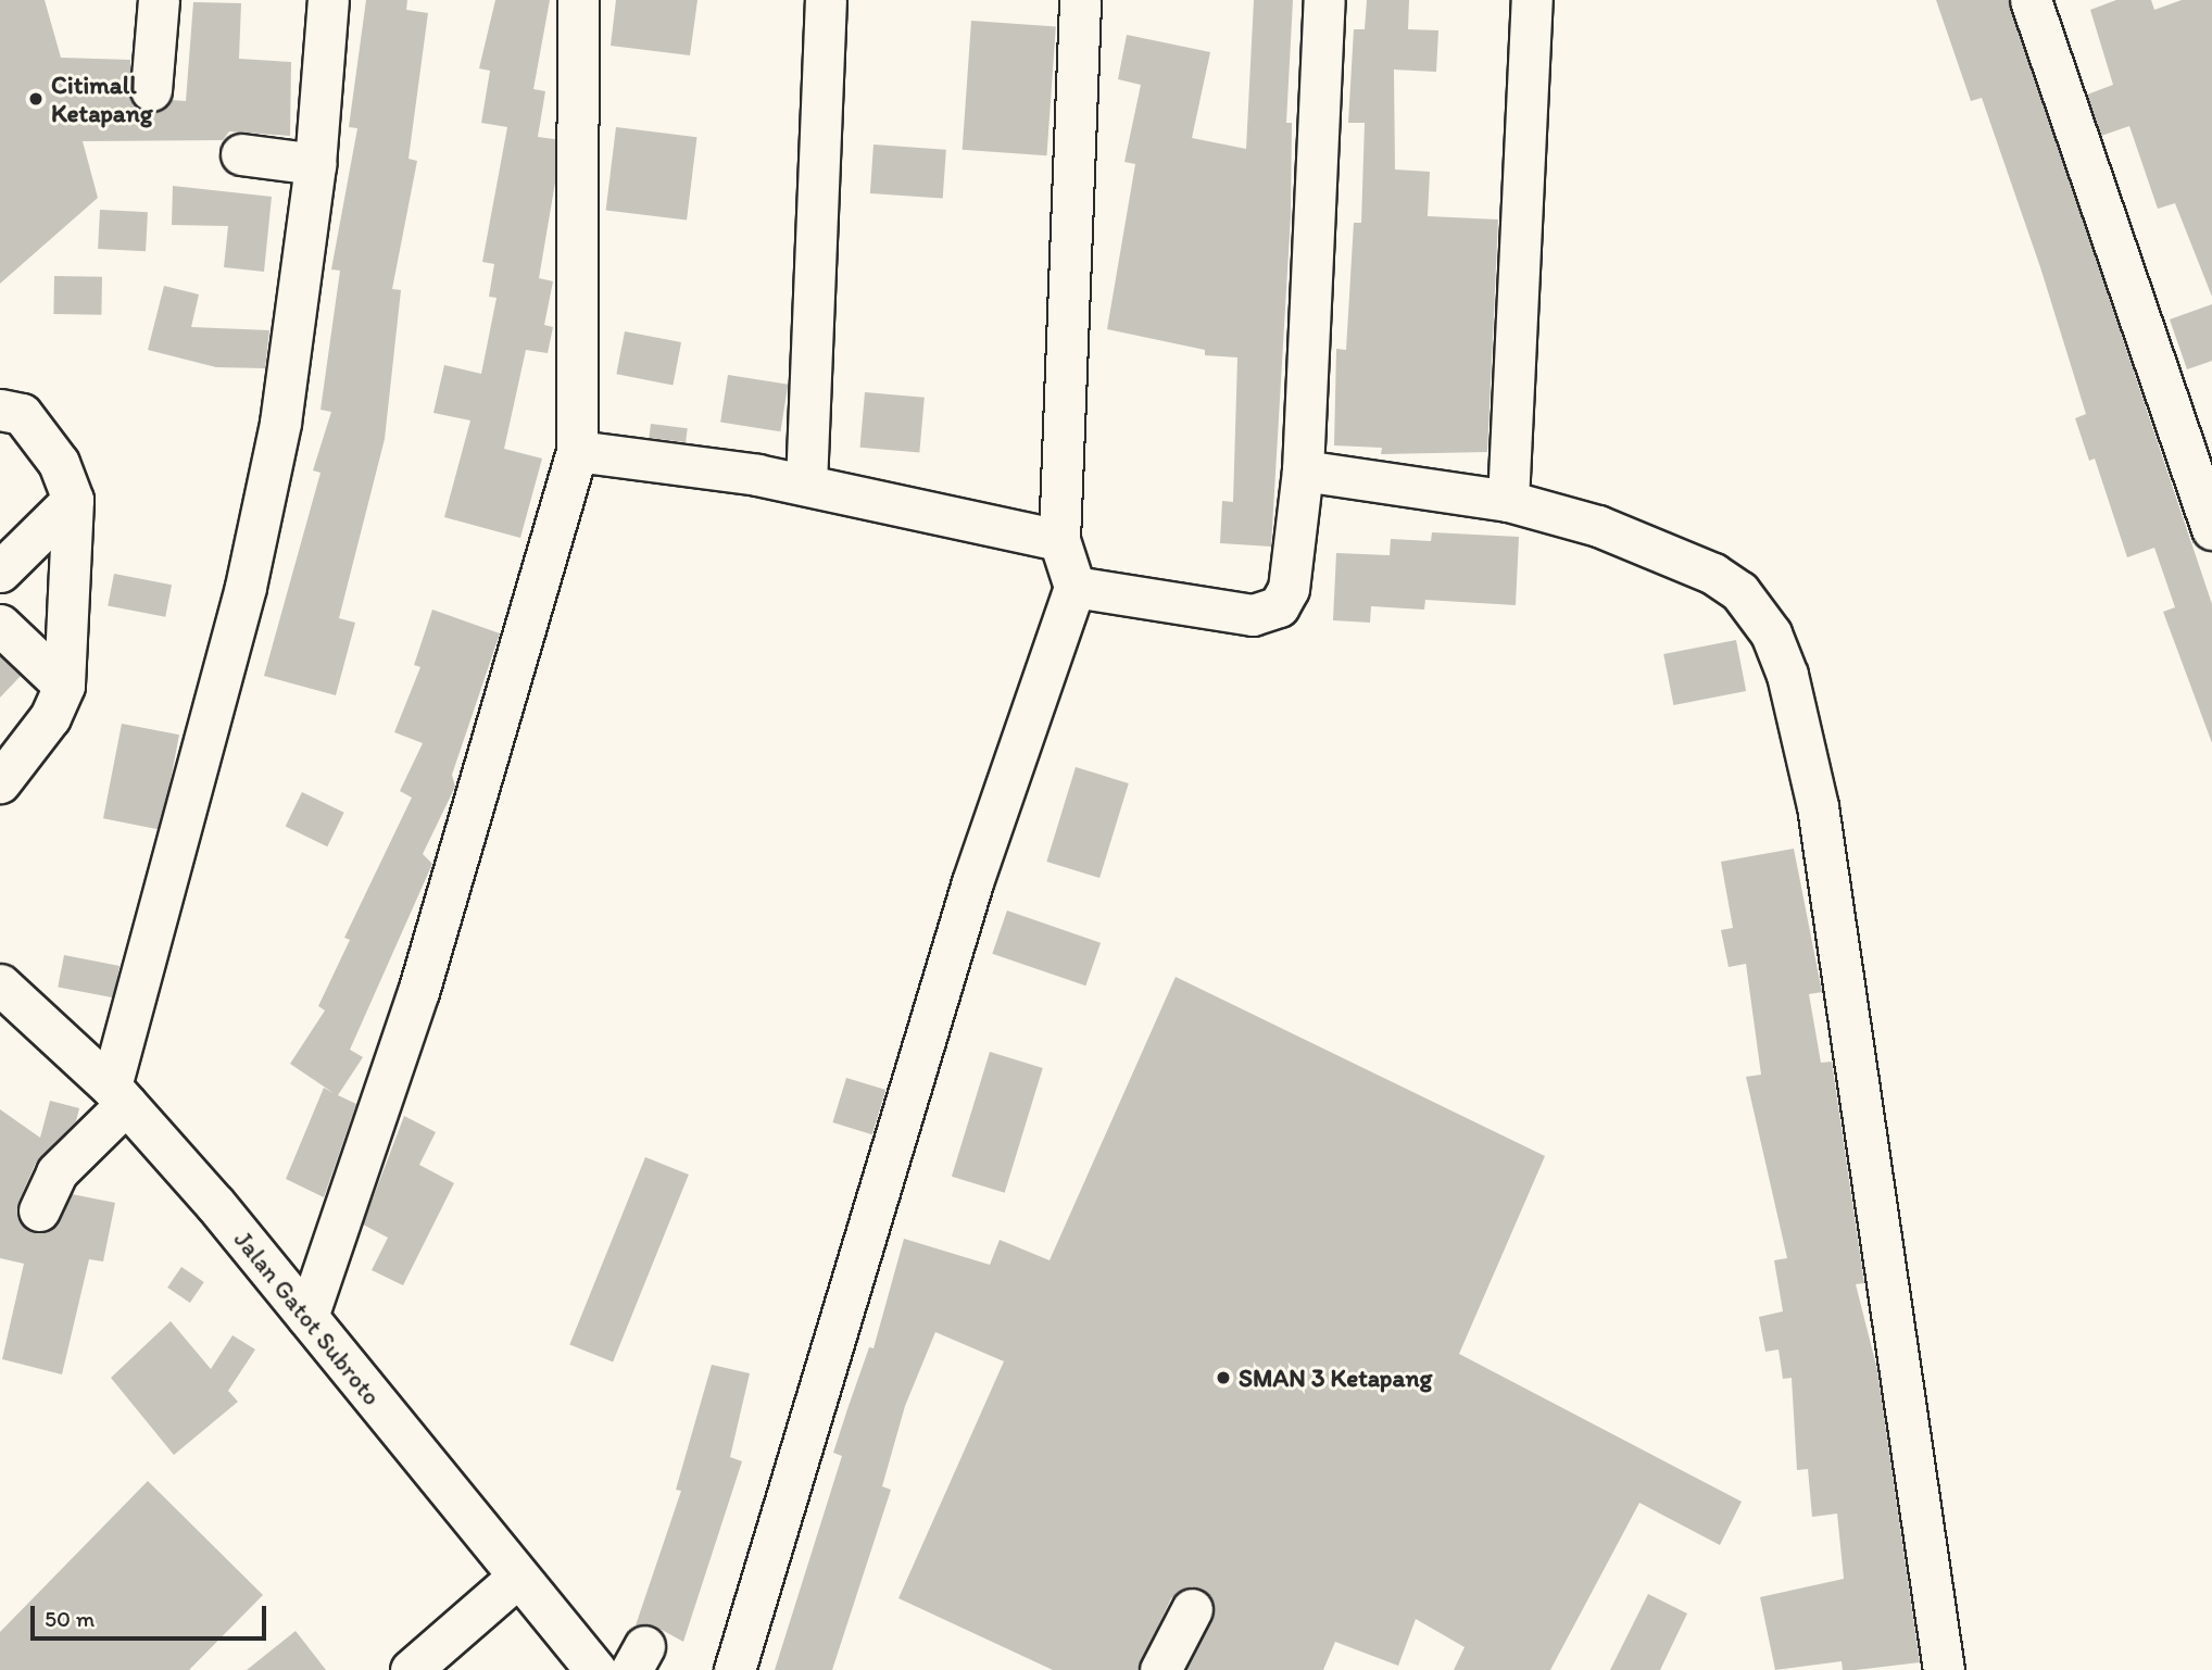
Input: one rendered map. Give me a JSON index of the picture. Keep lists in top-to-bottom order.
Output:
{
  "streets": {
    "street": ["Jalan Gatot Subroto"]
  },
  "places": ["Citimall Ketapang", "SMAN 3 Ketapang"],
  "scale_bar": "50 m"
}
